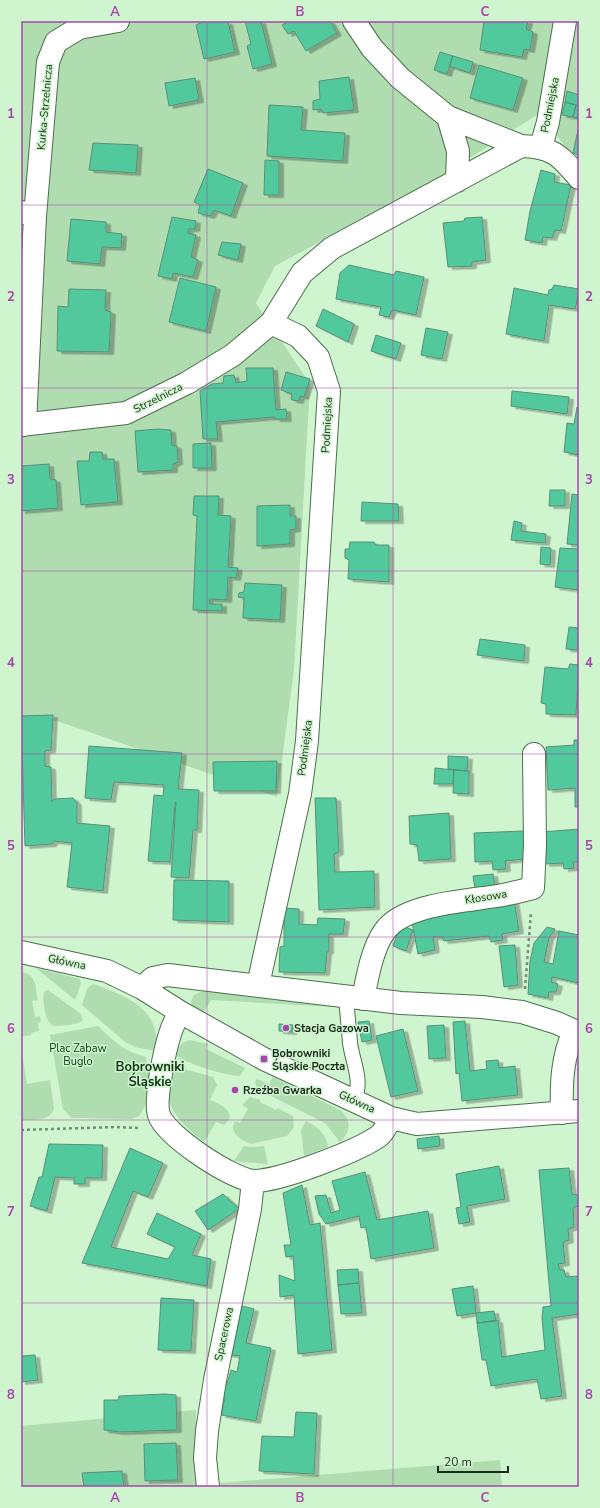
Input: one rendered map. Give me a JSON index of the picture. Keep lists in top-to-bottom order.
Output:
{
  "streets": {
    "street": [
      "Podmiejska",
      "Kurka-Strzelnicza",
      "Strzelnicza",
      "Kłosowa",
      "Główna",
      "Spacerowa"
    ]
  },
  "crossings": [
    ["Podmiejska", "Strzelnicza"],
    ["Kurka-Strzelnicza", "Strzelnicza"]
  ],
  "districts": ["Bobrowniki Śląskie"],
  "parks": ["Plac Zabaw Buglo"],
  "places": {
    "other": ["Stacja Gazowa", "Rzeźba Gwarka"],
    "transit": ["Bobrowniki Śląskie Poczta"]
  },
  "scale_bar": "20 m",
  "grid": {
    "columns": ["A", "B", "C"],
    "rows": [
      "1",
      "2",
      "3",
      "4",
      "5",
      "6",
      "7",
      "8"
    ]
  }
}
